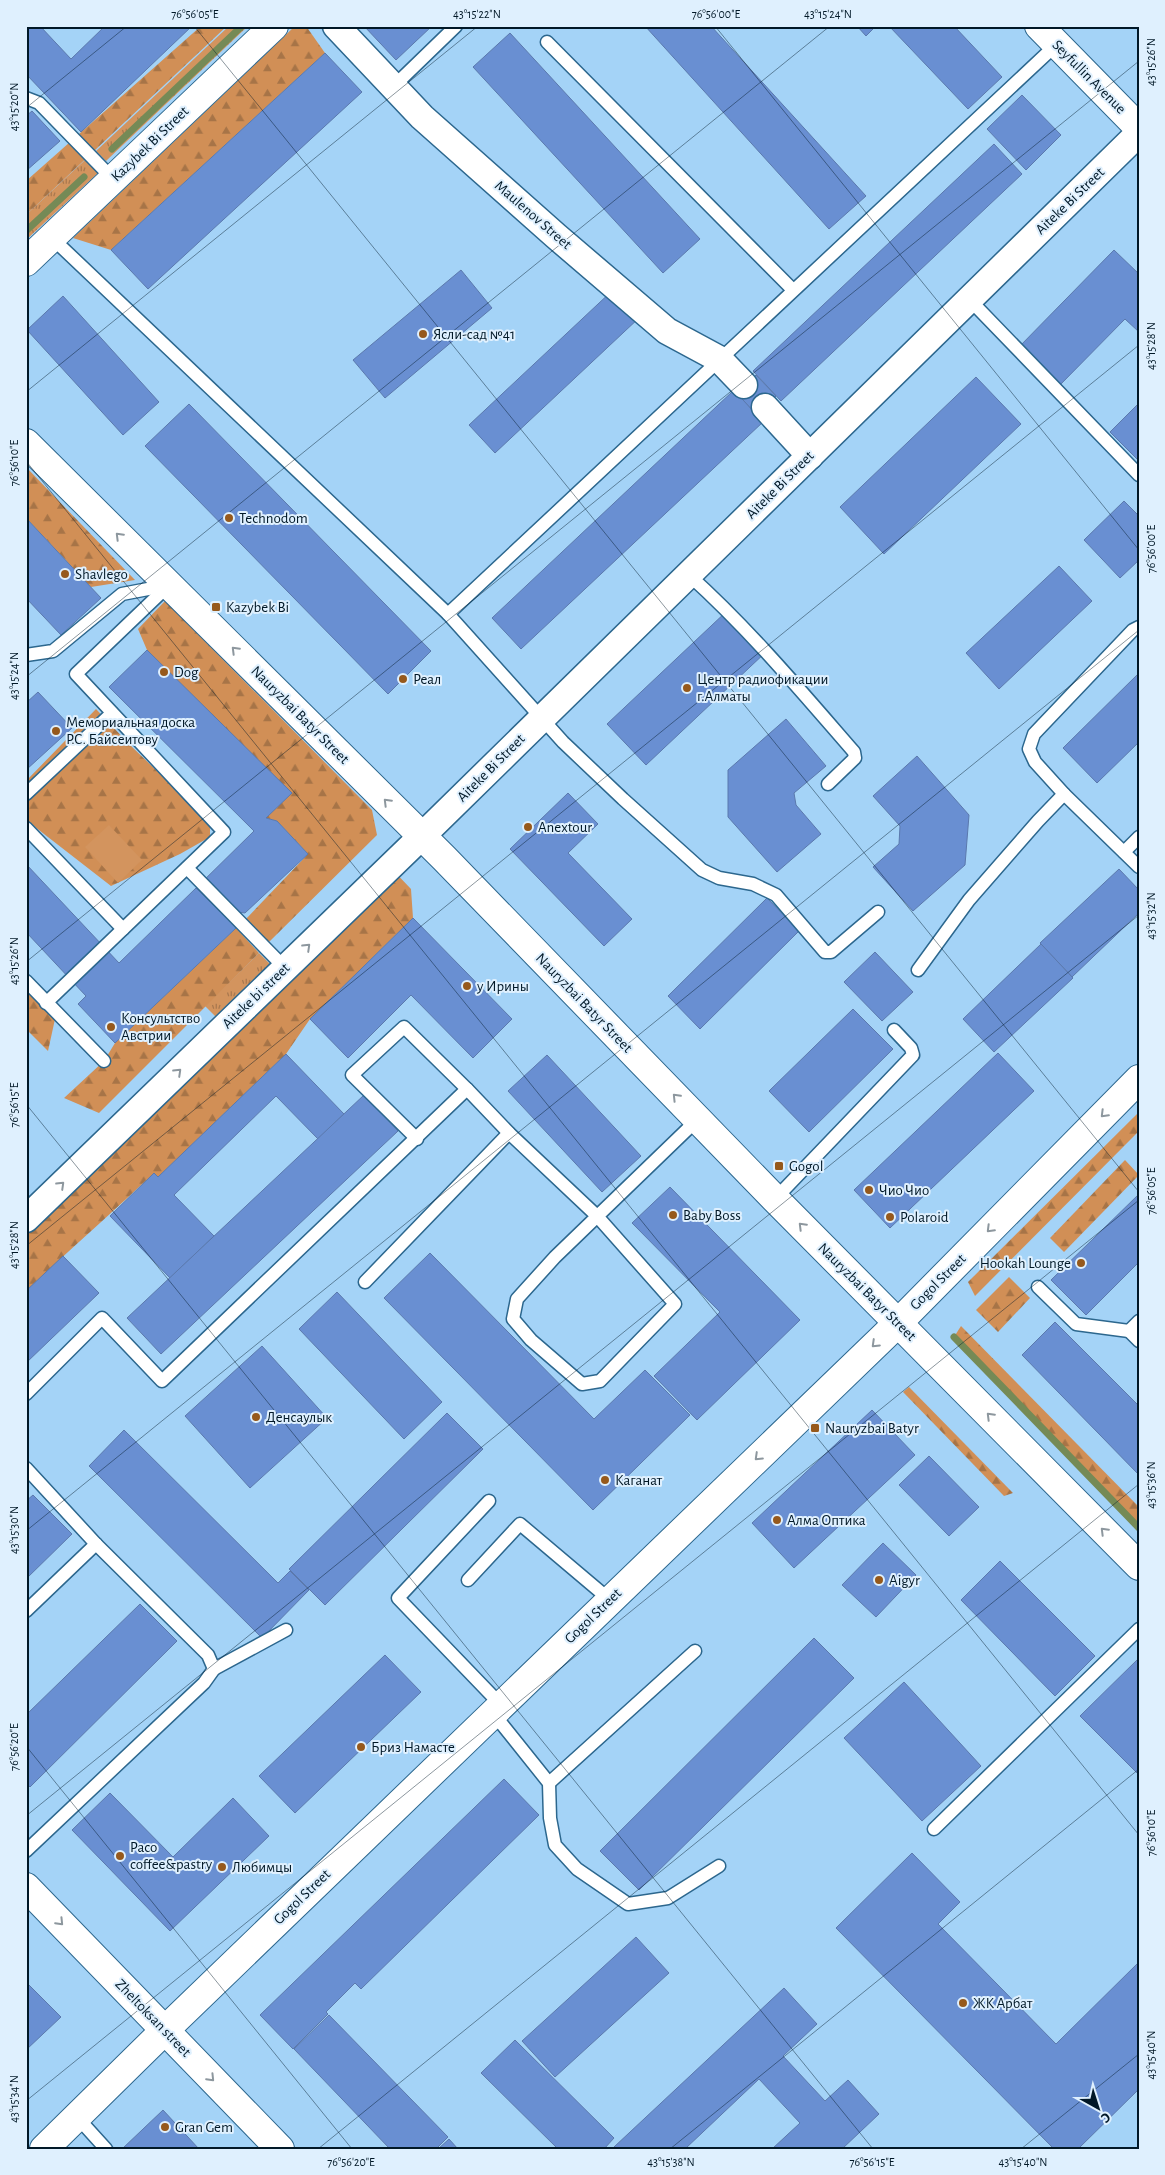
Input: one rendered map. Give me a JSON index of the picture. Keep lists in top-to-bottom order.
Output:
{
  "streets": {
    "main road": [
      "Seyfullin Avenue",
      "Kazybek Bi Street",
      "Nauryzbai Batyr Street",
      "Gogol Street",
      "Zheltoksan street"
    ],
    "street": ["Aiteke Bi Street", "Maulenov Street", "Aiteke bi street"]
  },
  "crossings": [
    ["Aiteke Bi Street", "Nauryzbai Batyr Street"],
    ["Aiteke Bi Street", "Aiteke bi street"],
    ["Nauryzbai Batyr Street", "Aiteke bi street"],
    ["Nauryzbai Batyr Street", "Gogol Street"],
    ["Gogol Street", "Zheltoksan street"]
  ],
  "one_way": [
    "Nauryzbai Batyr Street",
    "Aiteke bi street",
    "Gogol Street",
    "Zheltoksan street"
  ],
  "places": {
    "other": [
      "Ясли-сад №41",
      "Technodom",
      "Shavlego",
      "Dog",
      "Реал",
      "Центр радиофикации г.Алматы",
      "Мемориальная доска Р.С. Байсеитову",
      "Anextour",
      "у Ирины",
      "Консультство Австрии",
      "Чио Чио",
      "Baby Boss",
      "Polaroid",
      "Hookah Lounge",
      "Денсаулык",
      "Каганат",
      "Алма Оптика",
      "Aigyr",
      "Бриз Намасте",
      "Paco coffee&pastry",
      "Любимцы",
      "ЖК Арбат",
      "Gran Gem"
    ],
    "transit": ["Kazybek Bi", "Gogol", "Nauryzbai Batyr"]
  },
  "north": "bottom right",
  "coordinates": [
    "76°56'05\"E",
    "43°15'22\"N",
    "76°56'00\"E",
    "43°15'24\"N",
    "43°15'26\"N",
    "43°15'20\"N",
    "43°15'28\"N",
    "76°56'10\"E",
    "43°15'32\"N",
    "76°56'15\"E",
    "43°15'36\"N",
    "43°15'30\"N",
    "76°56'20\"E",
    "43°15'40\"N",
    "43°15'34\"N",
    "43°15'38\"N"
  ]
}
